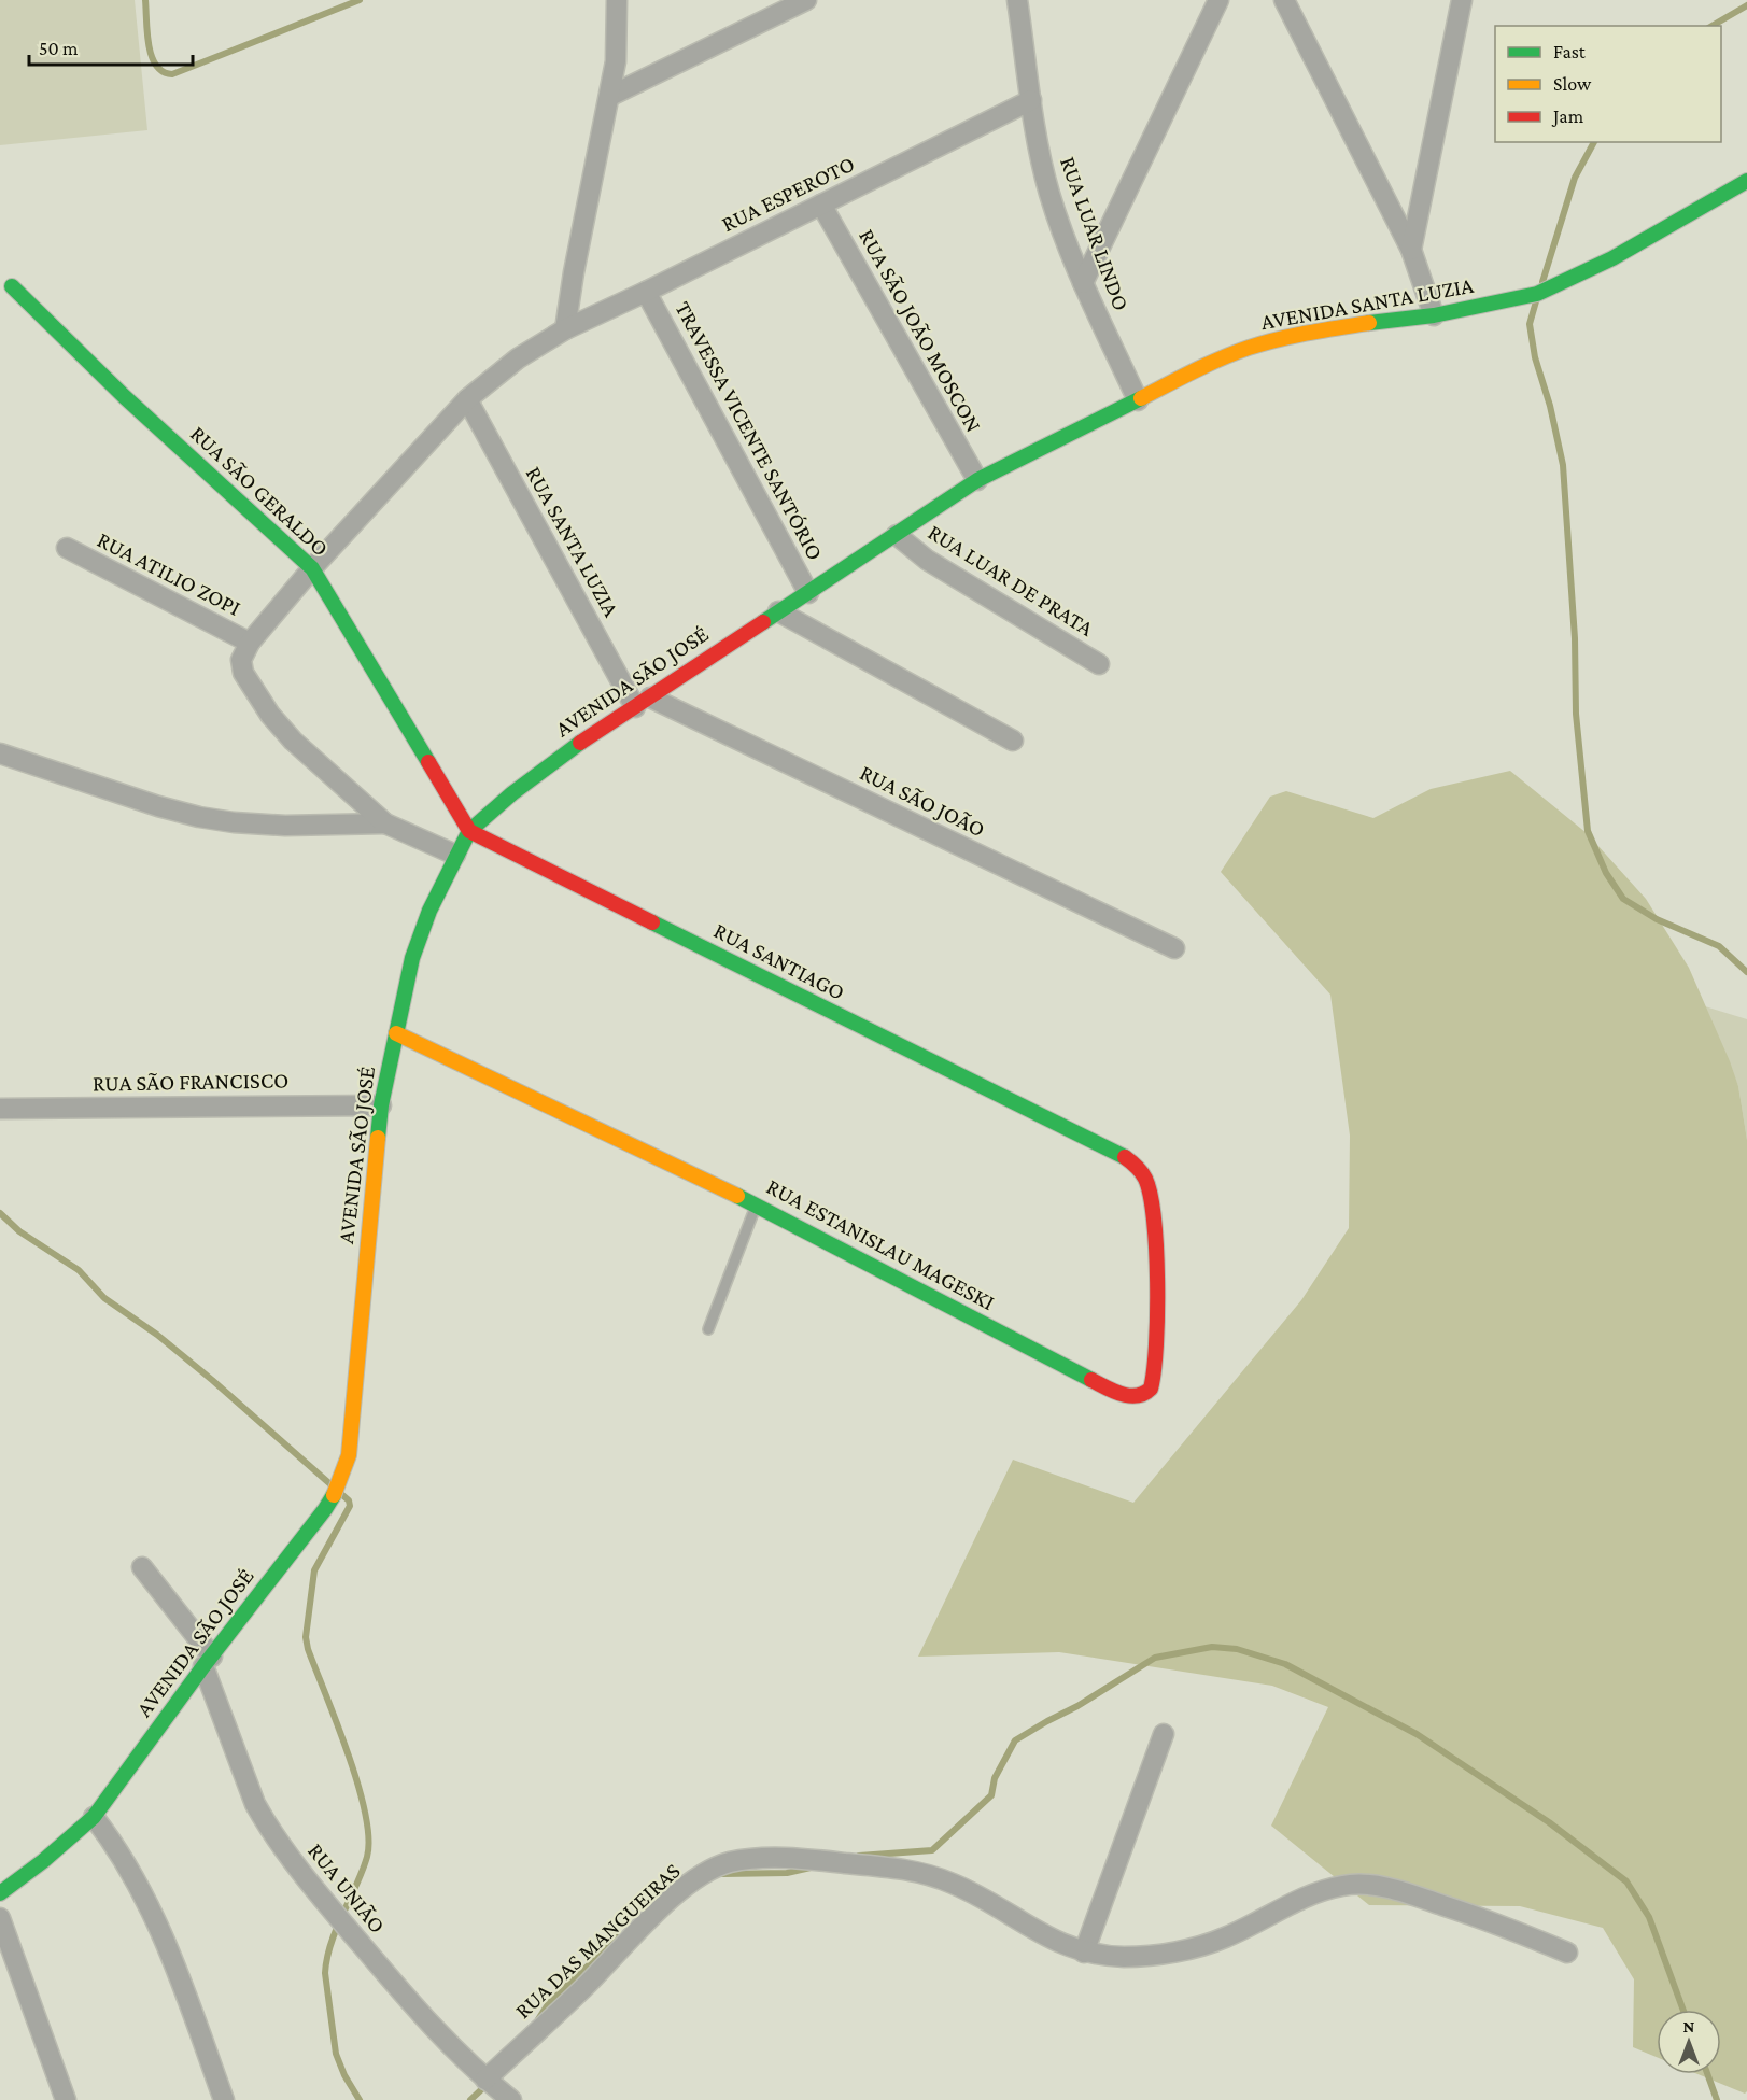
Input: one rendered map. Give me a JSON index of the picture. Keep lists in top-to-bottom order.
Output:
{
  "streets": {
    "street": [
      "RUA ESPEROTO",
      "RUA LUAR LINDO",
      "AVENIDA SANTA LUZIA",
      "RUA SÃO JOÃO MOSCON",
      "TRAVESSA VICENTE SANTÓRIO",
      "RUA SÃO GERALDO",
      "RUA SANTA LUZIA",
      "RUA ATILIO ZOPI",
      "RUA LUAR DE PRATA",
      "AVENIDA SÃO JOSÉ",
      "RUA SÃO JOÃO",
      "RUA SANTIAGO",
      "RUA SÃO FRANCISCO",
      "RUA ESTANISLAU MAGESKI",
      "RUA UNIÃO",
      "RUA DAS MANGUEIRAS"
    ]
  },
  "crossings": [
    ["RUA ESPEROTO", "RUA LUAR LINDO"],
    ["RUA ESPEROTO", "RUA SÃO JOÃO MOSCON"],
    ["RUA ESPEROTO", "TRAVESSA VICENTE SANTÓRIO"],
    ["RUA ESPEROTO", "RUA SÃO GERALDO"],
    ["RUA ESPEROTO", "RUA SANTA LUZIA"],
    ["RUA ESPEROTO", "RUA ATILIO ZOPI"],
    ["RUA LUAR LINDO", "AVENIDA SANTA LUZIA"],
    ["AVENIDA SANTA LUZIA", "RUA SÃO JOÃO MOSCON"],
    ["AVENIDA SANTA LUZIA", "RUA LUAR DE PRATA"],
    ["AVENIDA SANTA LUZIA", "AVENIDA SÃO JOSÉ"],
    ["TRAVESSA VICENTE SANTÓRIO", "AVENIDA SÃO JOSÉ"],
    ["RUA SÃO GERALDO", "AVENIDA SÃO JOSÉ"],
    ["RUA SÃO GERALDO", "RUA SANTIAGO"],
    ["RUA SANTA LUZIA", "AVENIDA SÃO JOSÉ"],
    ["RUA SANTA LUZIA", "RUA SÃO JOÃO"],
    ["RUA LUAR DE PRATA", "AVENIDA SÃO JOSÉ"],
    ["AVENIDA SÃO JOSÉ", "RUA SÃO JOÃO"],
    ["AVENIDA SÃO JOSÉ", "RUA SANTIAGO"],
    ["AVENIDA SÃO JOSÉ", "RUA SÃO FRANCISCO"],
    ["AVENIDA SÃO JOSÉ", "RUA ESTANISLAU MAGESKI"],
    ["AVENIDA SÃO JOSÉ", "RUA UNIÃO"],
    ["RUA SANTIAGO", "RUA ESTANISLAU MAGESKI"],
    ["RUA UNIÃO", "RUA DAS MANGUEIRAS"]
  ],
  "legend": ["Fast", "Slow", "Jam"],
  "scale_bar": "50 m",
  "north": "top"
}
